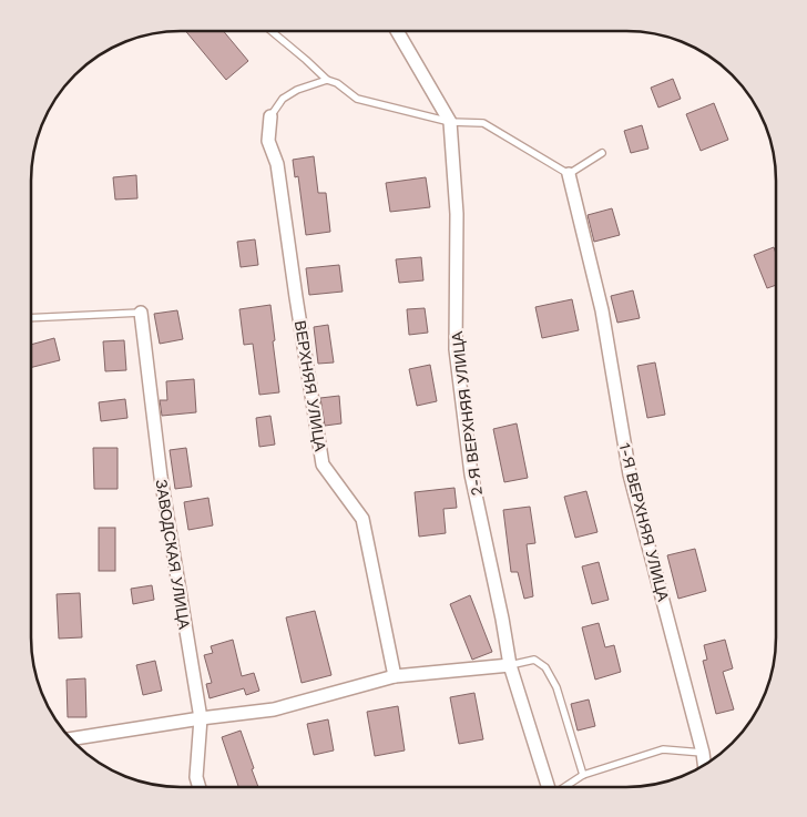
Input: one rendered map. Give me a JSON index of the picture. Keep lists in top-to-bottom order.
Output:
{
  "streets": {
    "street": [
      "ВЕРХНЯЯ УЛИЦА",
      "2-Я ВЕРХНЯЯ УЛИЦА",
      "1-Я ВЕРХНЯЯ УЛИЦА",
      "ЗАВОДСКАЯ УЛИЦА"
    ]
  }
}
